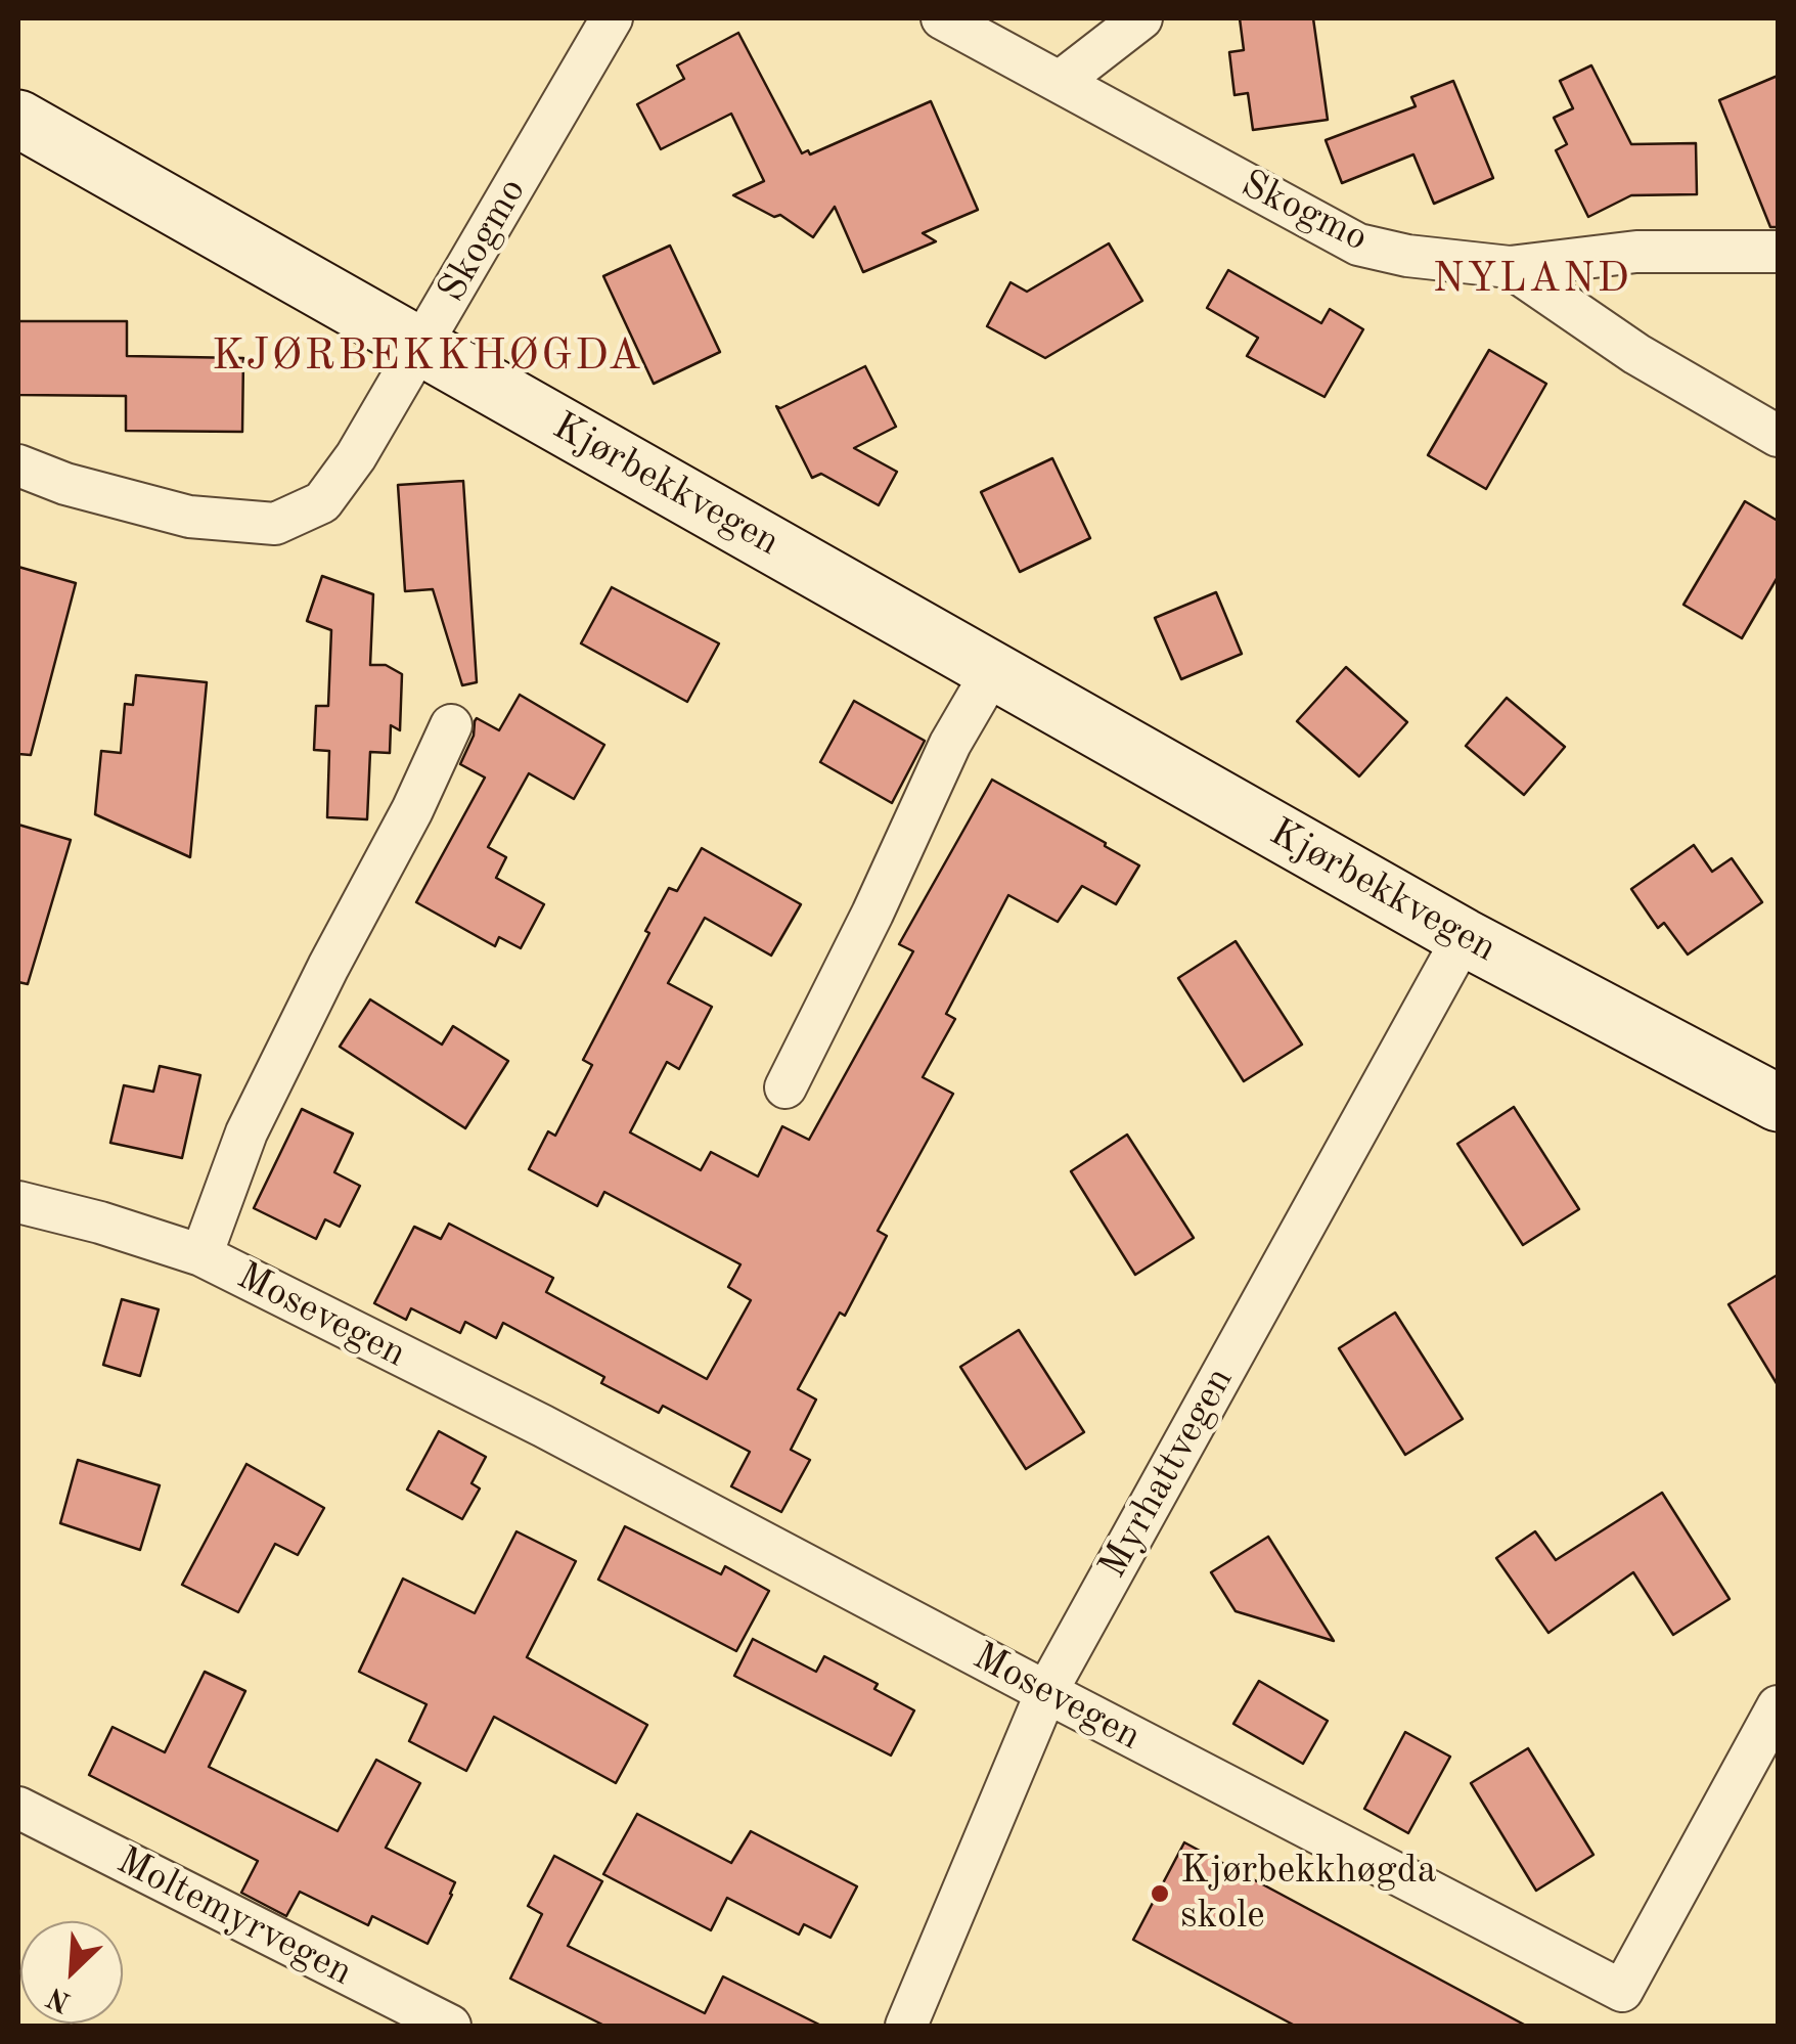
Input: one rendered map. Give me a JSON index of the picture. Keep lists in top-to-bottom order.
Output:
{
  "streets": {
    "street": [
      "Skogmo",
      "Kjørbekkvegen",
      "Mosevegen",
      "Myrhattvegen",
      "Moltemyrvegen"
    ]
  },
  "crossings": [
    ["Skogmo", "Kjørbekkvegen"],
    ["Kjørbekkvegen", "Myrhattvegen"],
    ["Mosevegen", "Myrhattvegen"]
  ],
  "districts": ["NYLAND", "KJØRBEKKHØGDA"],
  "places": ["Kjørbekkhøgda skole"],
  "north": "bottom left"
}
